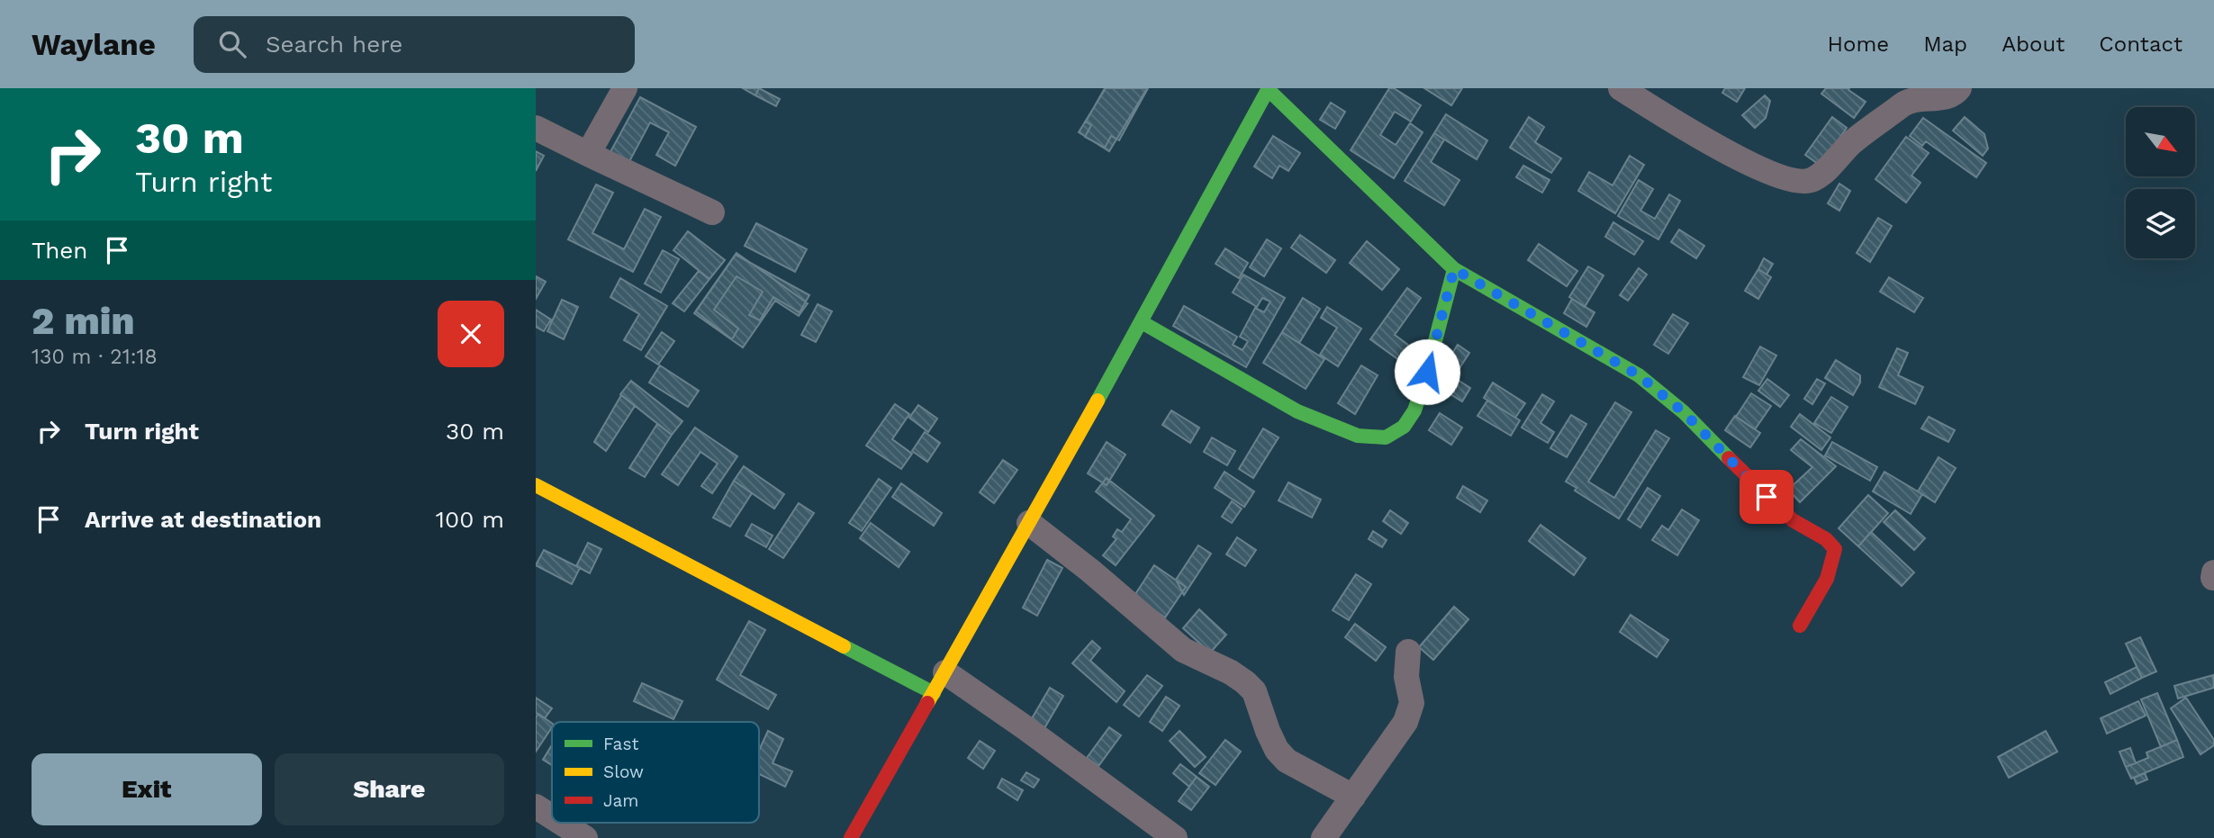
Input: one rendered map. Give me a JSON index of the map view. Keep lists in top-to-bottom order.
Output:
{
  "legend": ["Fast", "Slow", "Jam"],
  "north": "bottom right",
  "page": {
    "header": "Waylane",
    "search": "Search here",
    "nav": [
      "Home",
      "Map",
      "About",
      "Contact"
    ],
    "turn": ["30 m", "Turn right"],
    "then": "Then",
    "heading": ["2 min", "130 m · 21:18"],
    "list": [
      {
        "name": "Turn right",
        "value": "30 m"
      },
      {
        "name": "Arrive at destination",
        "value": "100 m"
      }
    ],
    "buttons": ["Exit", "Share"]
  }
}
